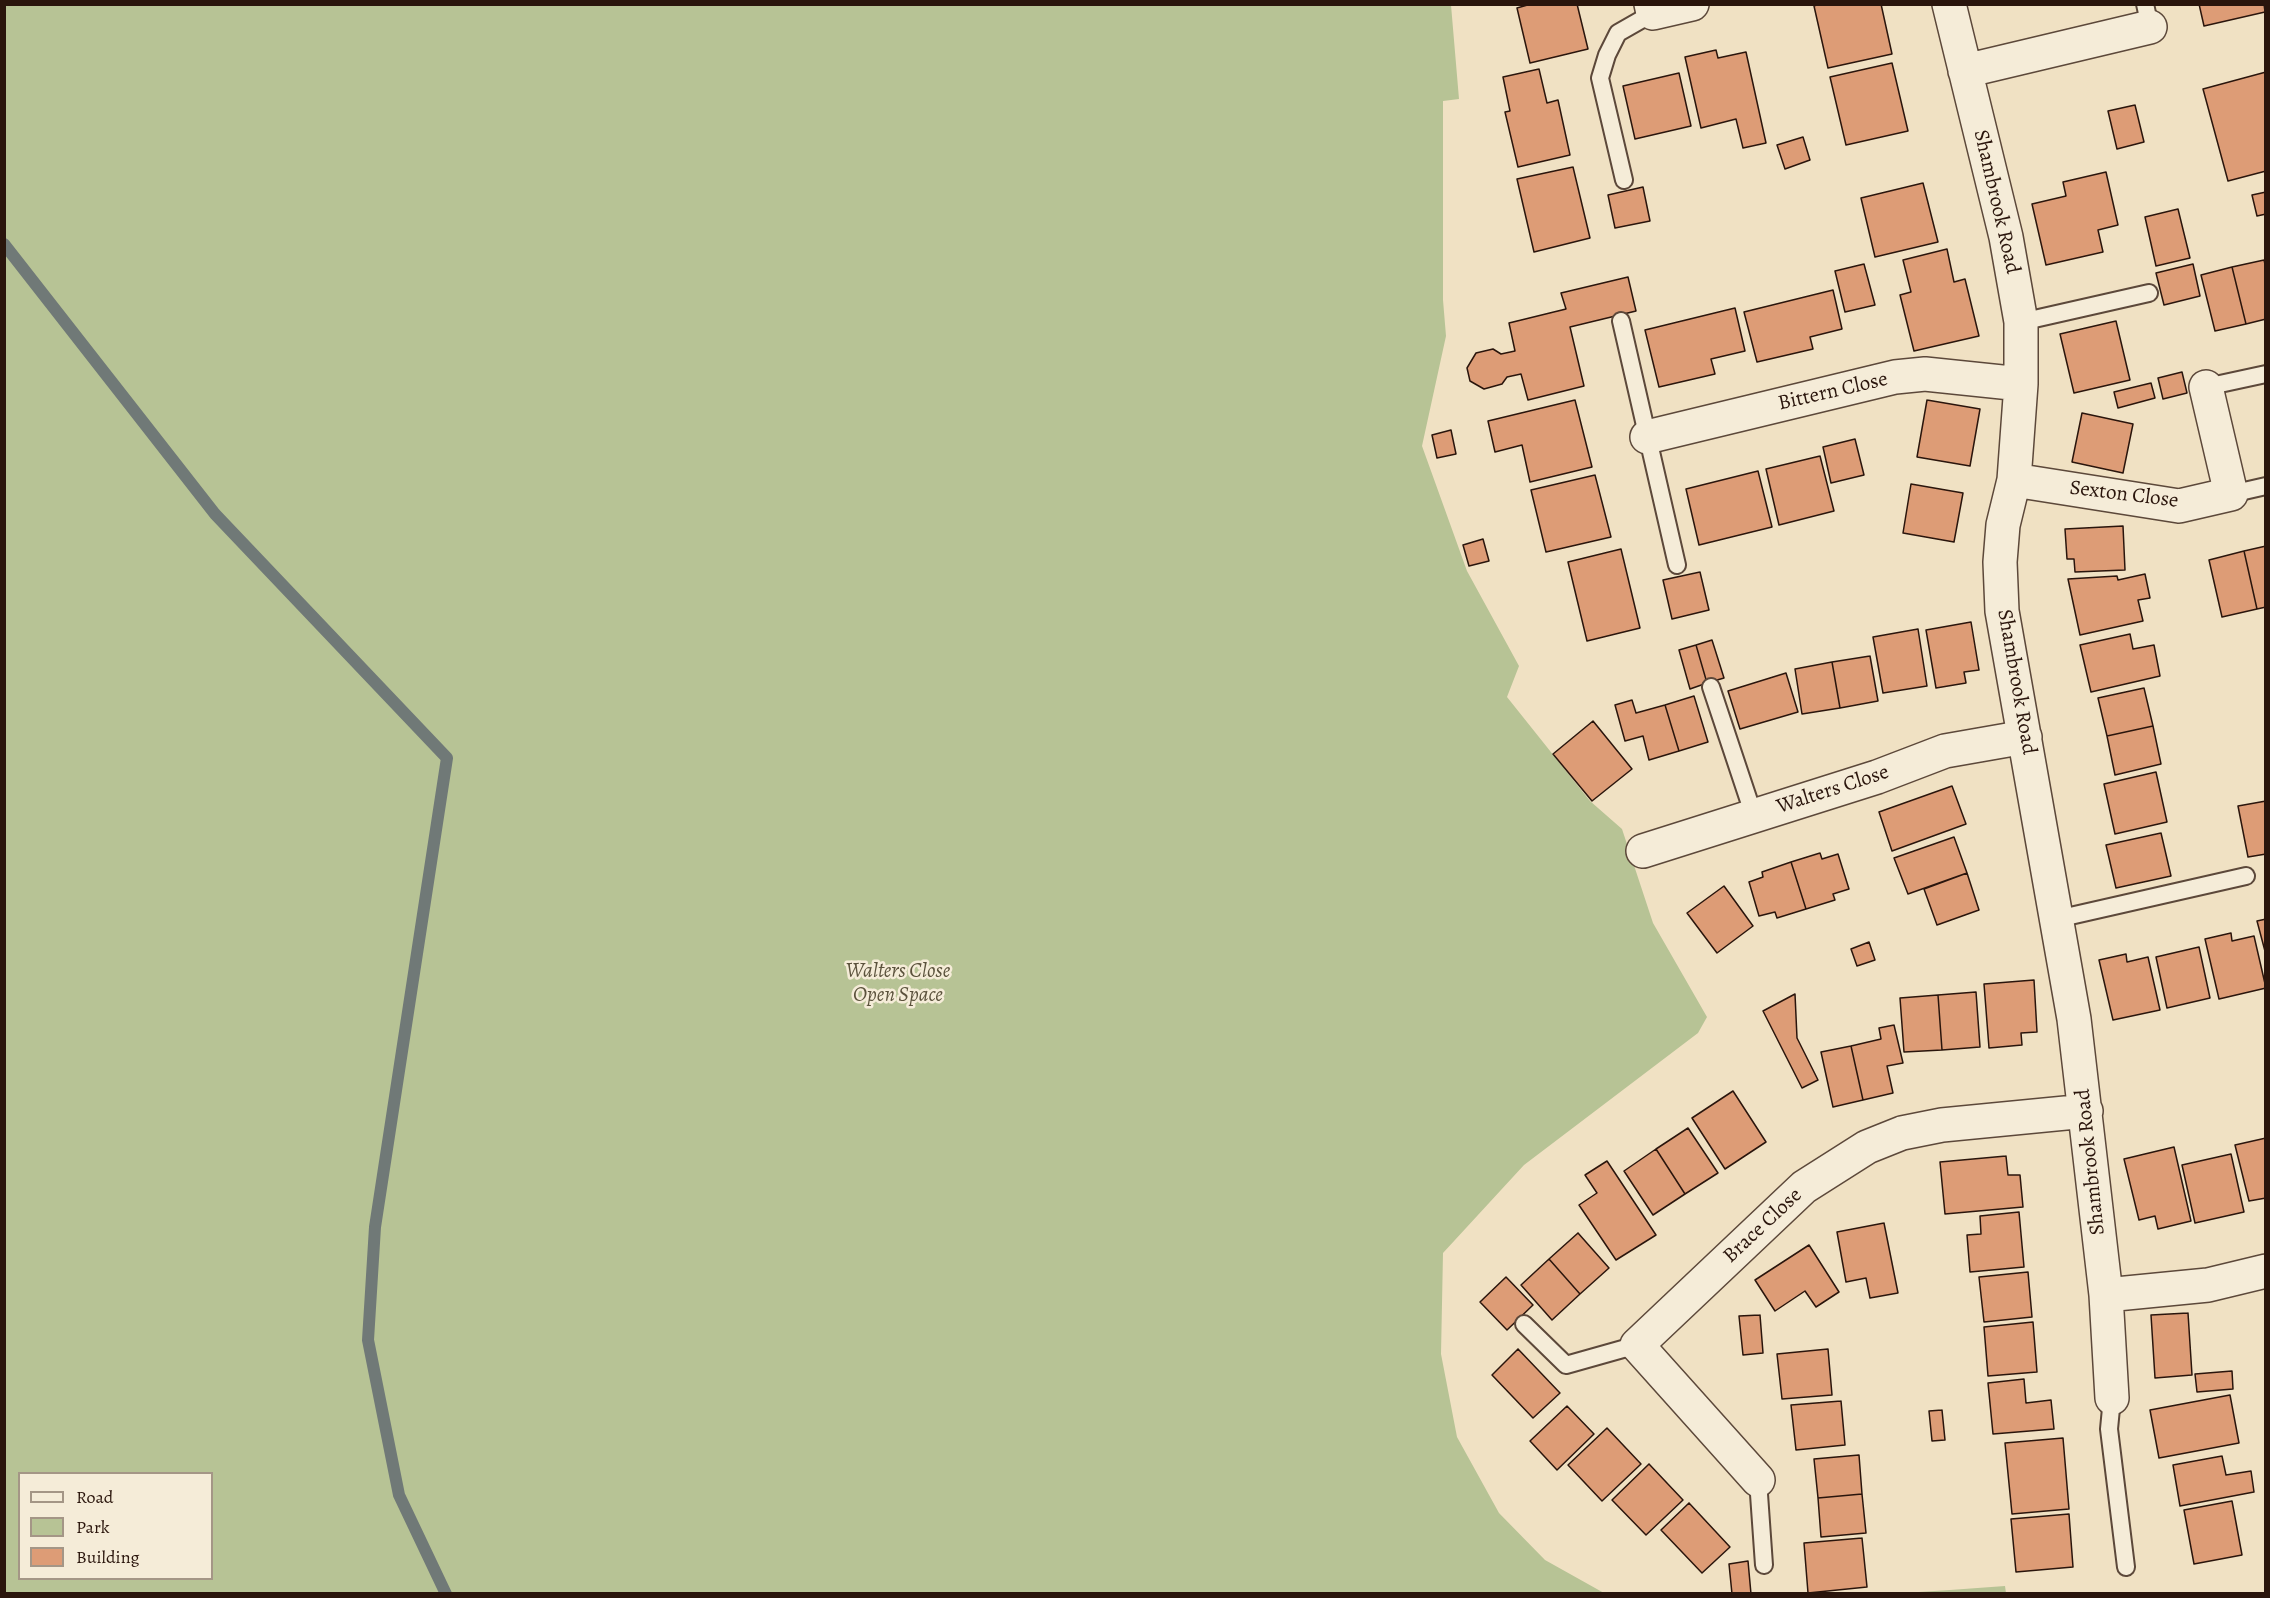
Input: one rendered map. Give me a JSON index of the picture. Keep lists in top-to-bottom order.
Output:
{
  "streets": {
    "street": [
      "Shambrook Road",
      "Bittern Close",
      "Sexton Close",
      "Walters Close",
      "Brace Close"
    ]
  },
  "crossings": [
    ["Shambrook Road", "Bittern Close"],
    ["Shambrook Road", "Sexton Close"],
    ["Shambrook Road", "Walters Close"],
    ["Shambrook Road", "Brace Close"]
  ],
  "parks": ["Walters Close Open Space"],
  "legend": ["Road", "Park", "Building"]
}
